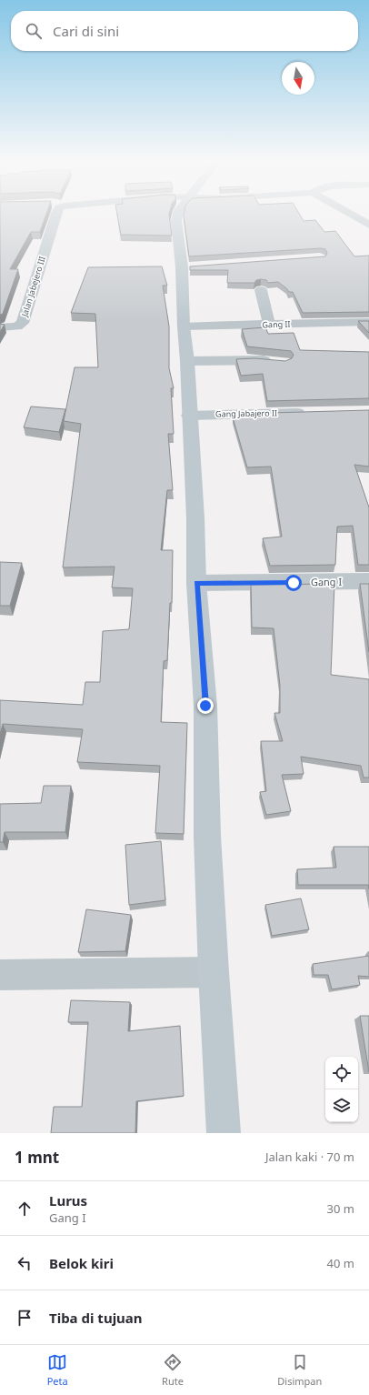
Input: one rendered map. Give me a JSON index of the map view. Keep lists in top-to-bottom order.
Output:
{
  "streets": {
    "street": [
      "Jalan Jabejero III",
      "Gang II",
      "Gang Jabajero II",
      "Gang I"
    ]
  },
  "north": "bottom",
  "page": {
    "search": "Cari di sini",
    "heading": ["1 mnt", "Jalan kaki · 70 m"],
    "list": [
      ["Lurus", "Gang I", "30 m"],
      ["Belok kiri", "40 m"],
      "Tiba di tujuan"
    ],
    "nav": ["Peta", "Rute", "Disimpan"]
  }
}
